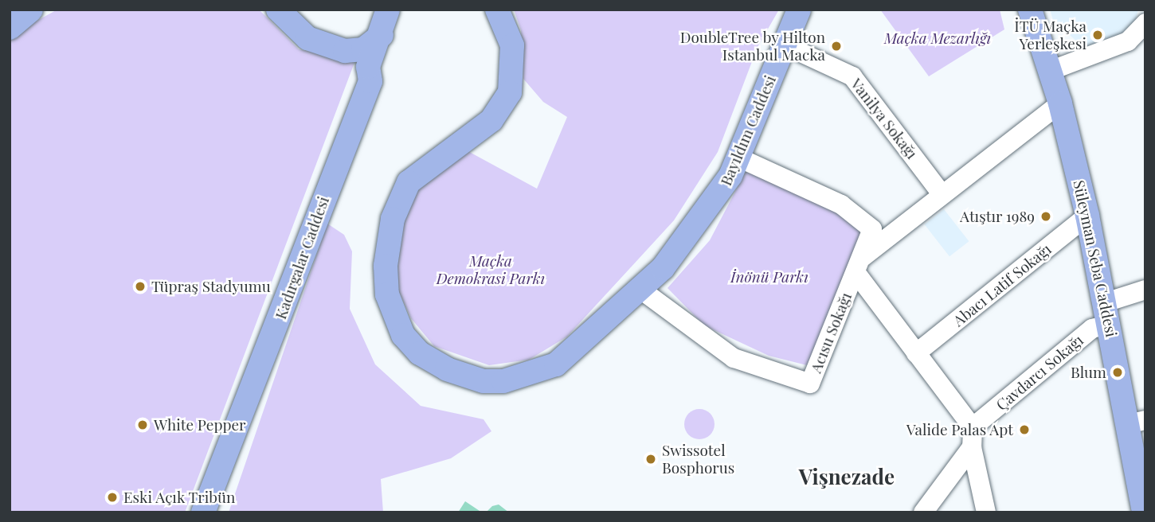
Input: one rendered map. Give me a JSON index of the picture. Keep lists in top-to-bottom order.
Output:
{
  "streets": {
    "main road": ["Bayıldım Caddesi", "Kadırgalar Caddesi", "Süleyman Seba Caddesi"],
    "street": [
      "Vanilya Sokağı",
      "Abacı Latif Sokağı",
      "Acısu Sokağı",
      "Çavdarcı Sokağı"
    ]
  },
  "crossings": [
    ["Vanilya Sokağı", "Bayıldım Caddesi"],
    ["Vanilya Sokağı", "Acısu Sokağı"],
    ["Bayıldım Caddesi", "Acısu Sokağı"],
    ["Süleyman Seba Caddesi", "Abacı Latif Sokağı"],
    ["Süleyman Seba Caddesi", "Acısu Sokağı"],
    ["Süleyman Seba Caddesi", "Çavdarcı Sokağı"]
  ],
  "districts": ["Vişnezade"],
  "parks": ["Maçka Mezarlığı", "Maçka Demokrasi Parkı", "İnönü Parkı"],
  "places": [
    "İTÜ Maçka Yerleşkesi",
    "DoubleTree by Hilton Istanbul Macka",
    "Atıştır 1989",
    "Tüpraş Stadyumu",
    "Blum",
    "White Pepper",
    "Valide Palas Apt",
    "Swissotel Bosphorus",
    "Eski Açık Tribün"
  ]
}
